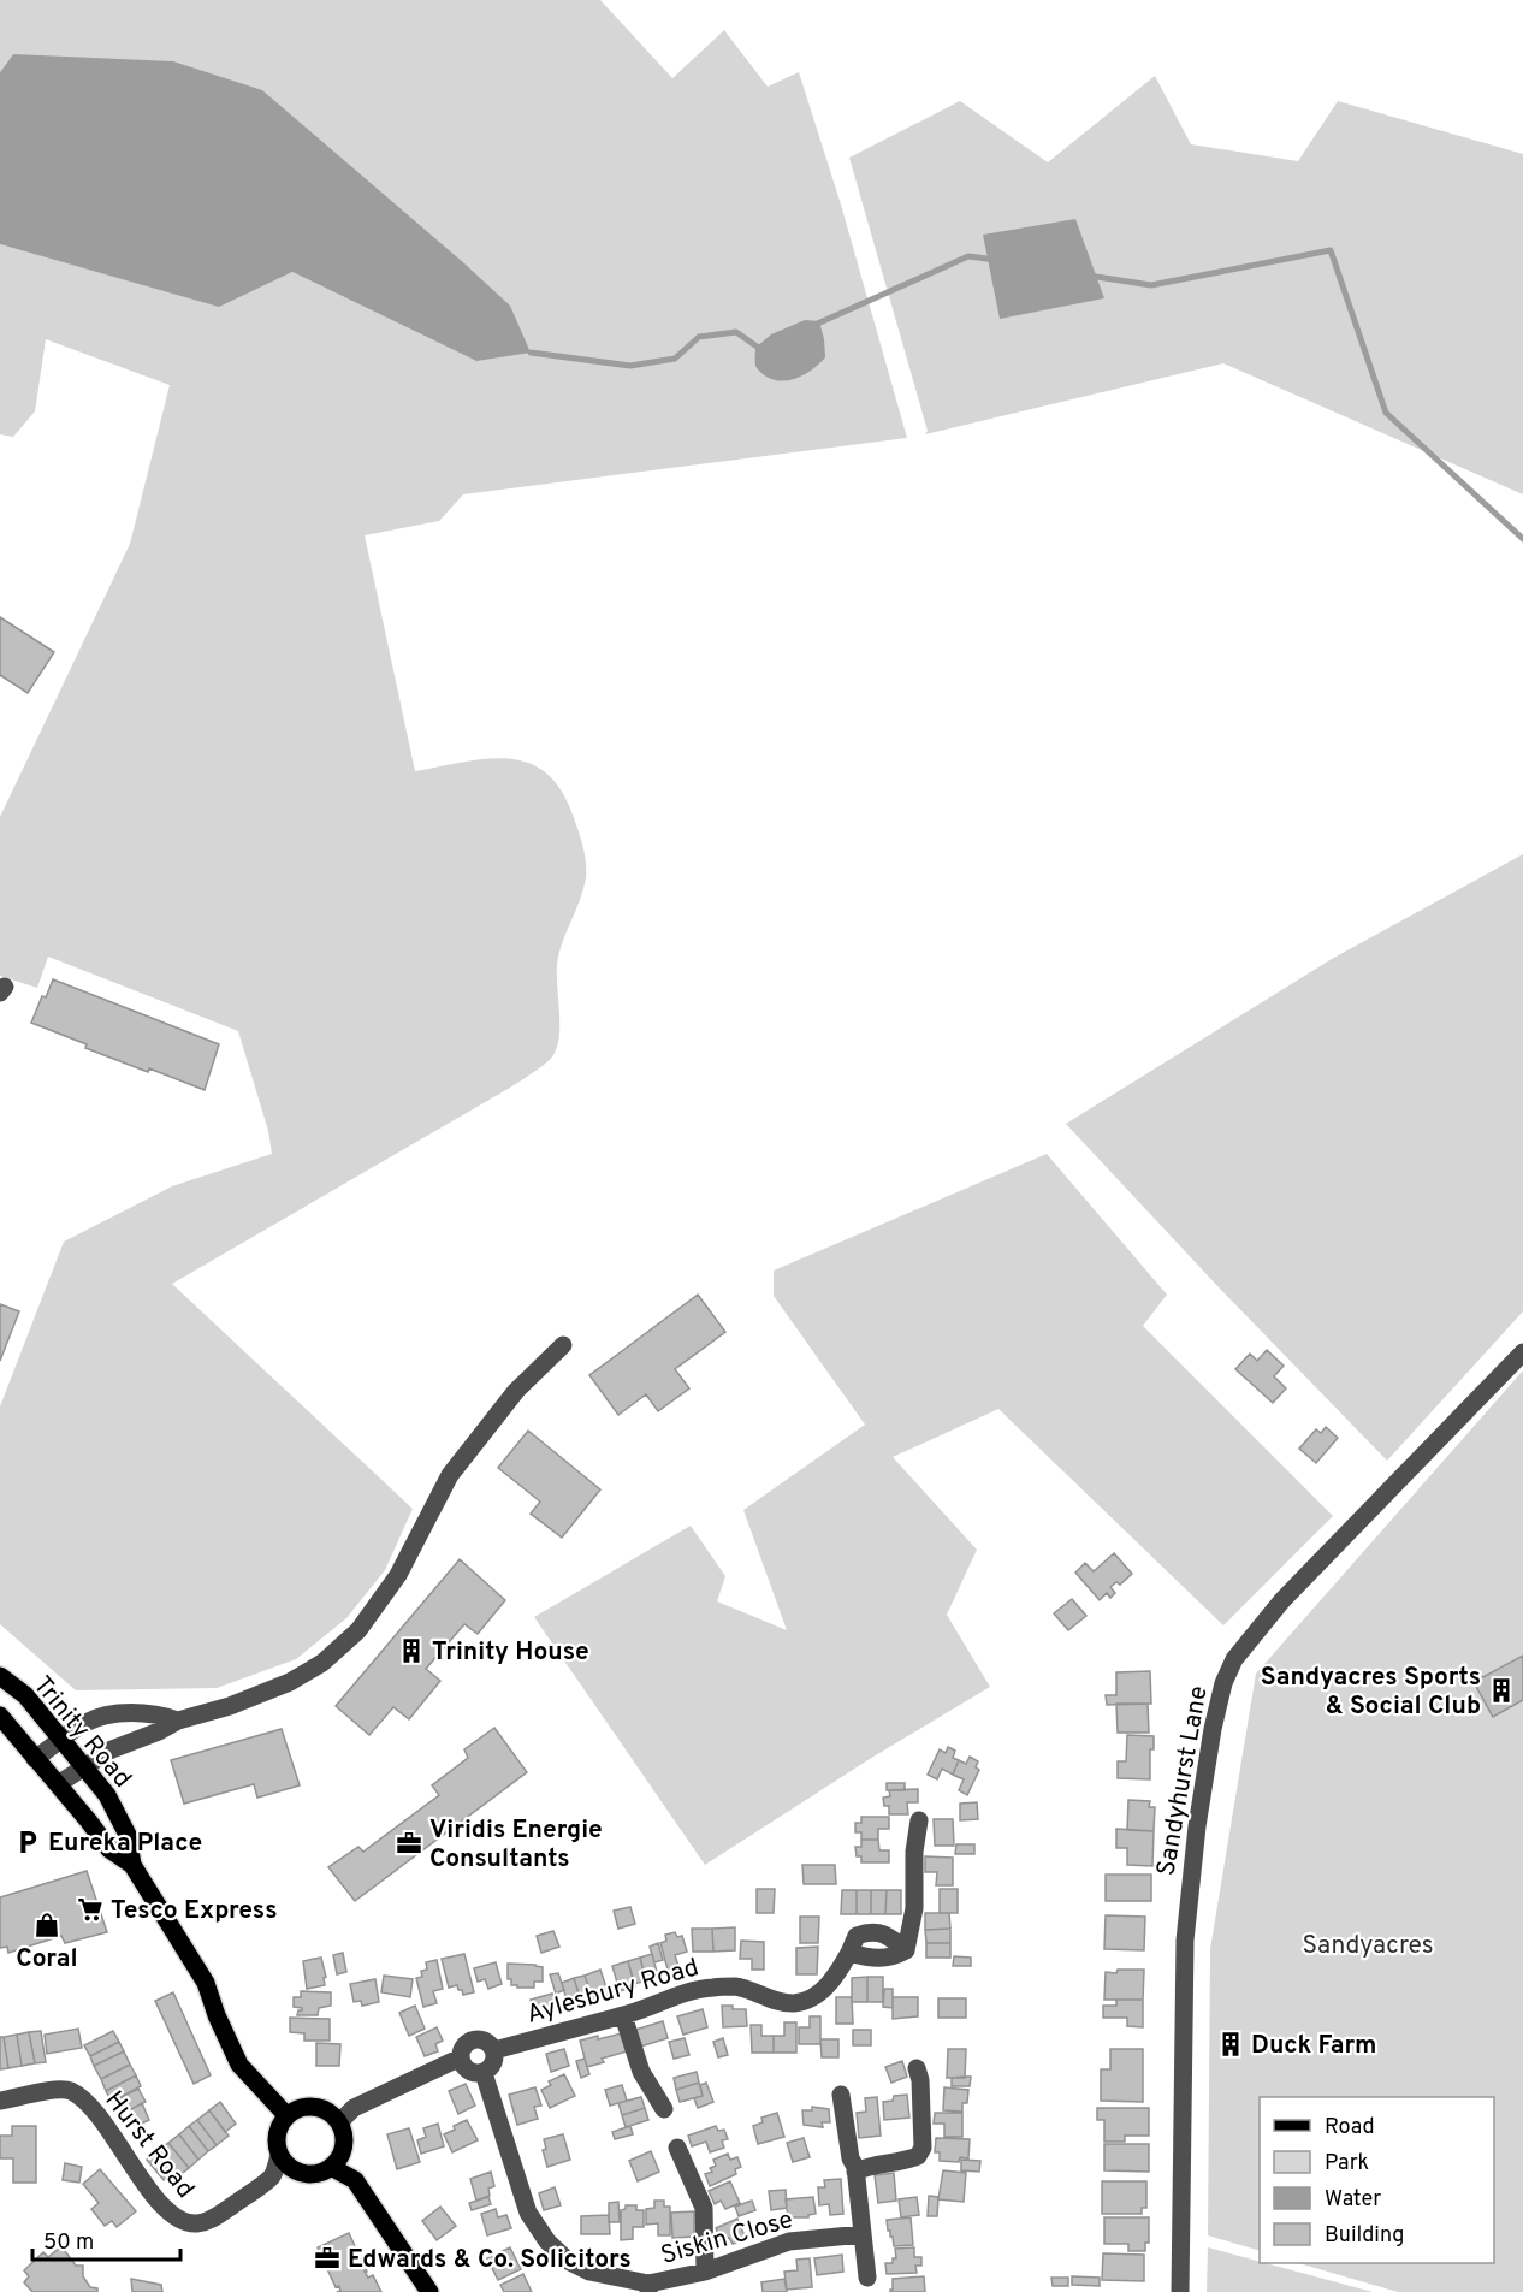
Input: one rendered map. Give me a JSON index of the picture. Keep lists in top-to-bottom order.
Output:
{
  "streets": {
    "main road": ["Trinity Road"],
    "street": [
      "Sandyhurst Lane",
      "Aylesbury Road",
      "Hurst Road",
      "Siskin Close"
    ]
  },
  "crossings": [
    ["Trinity Road", "Aylesbury Road"],
    ["Trinity Road", "Hurst Road"],
    ["Aylesbury Road", "Hurst Road"]
  ],
  "parks": ["Sandyacres"],
  "places": {
    "building": ["Trinity House", "Sandyacres Sports & Social Club", "Duck Farm"],
    "parking": ["Eureka Place"],
    "office": ["Viridis Energie Consultants", "Edwards & Co. Solicitors"],
    "supermarket": ["Tesco Express"],
    "shop": ["Coral"]
  },
  "legend": [
    "Road",
    "Park",
    "Water",
    "Building"
  ],
  "scale_bar": "50 m"
}
